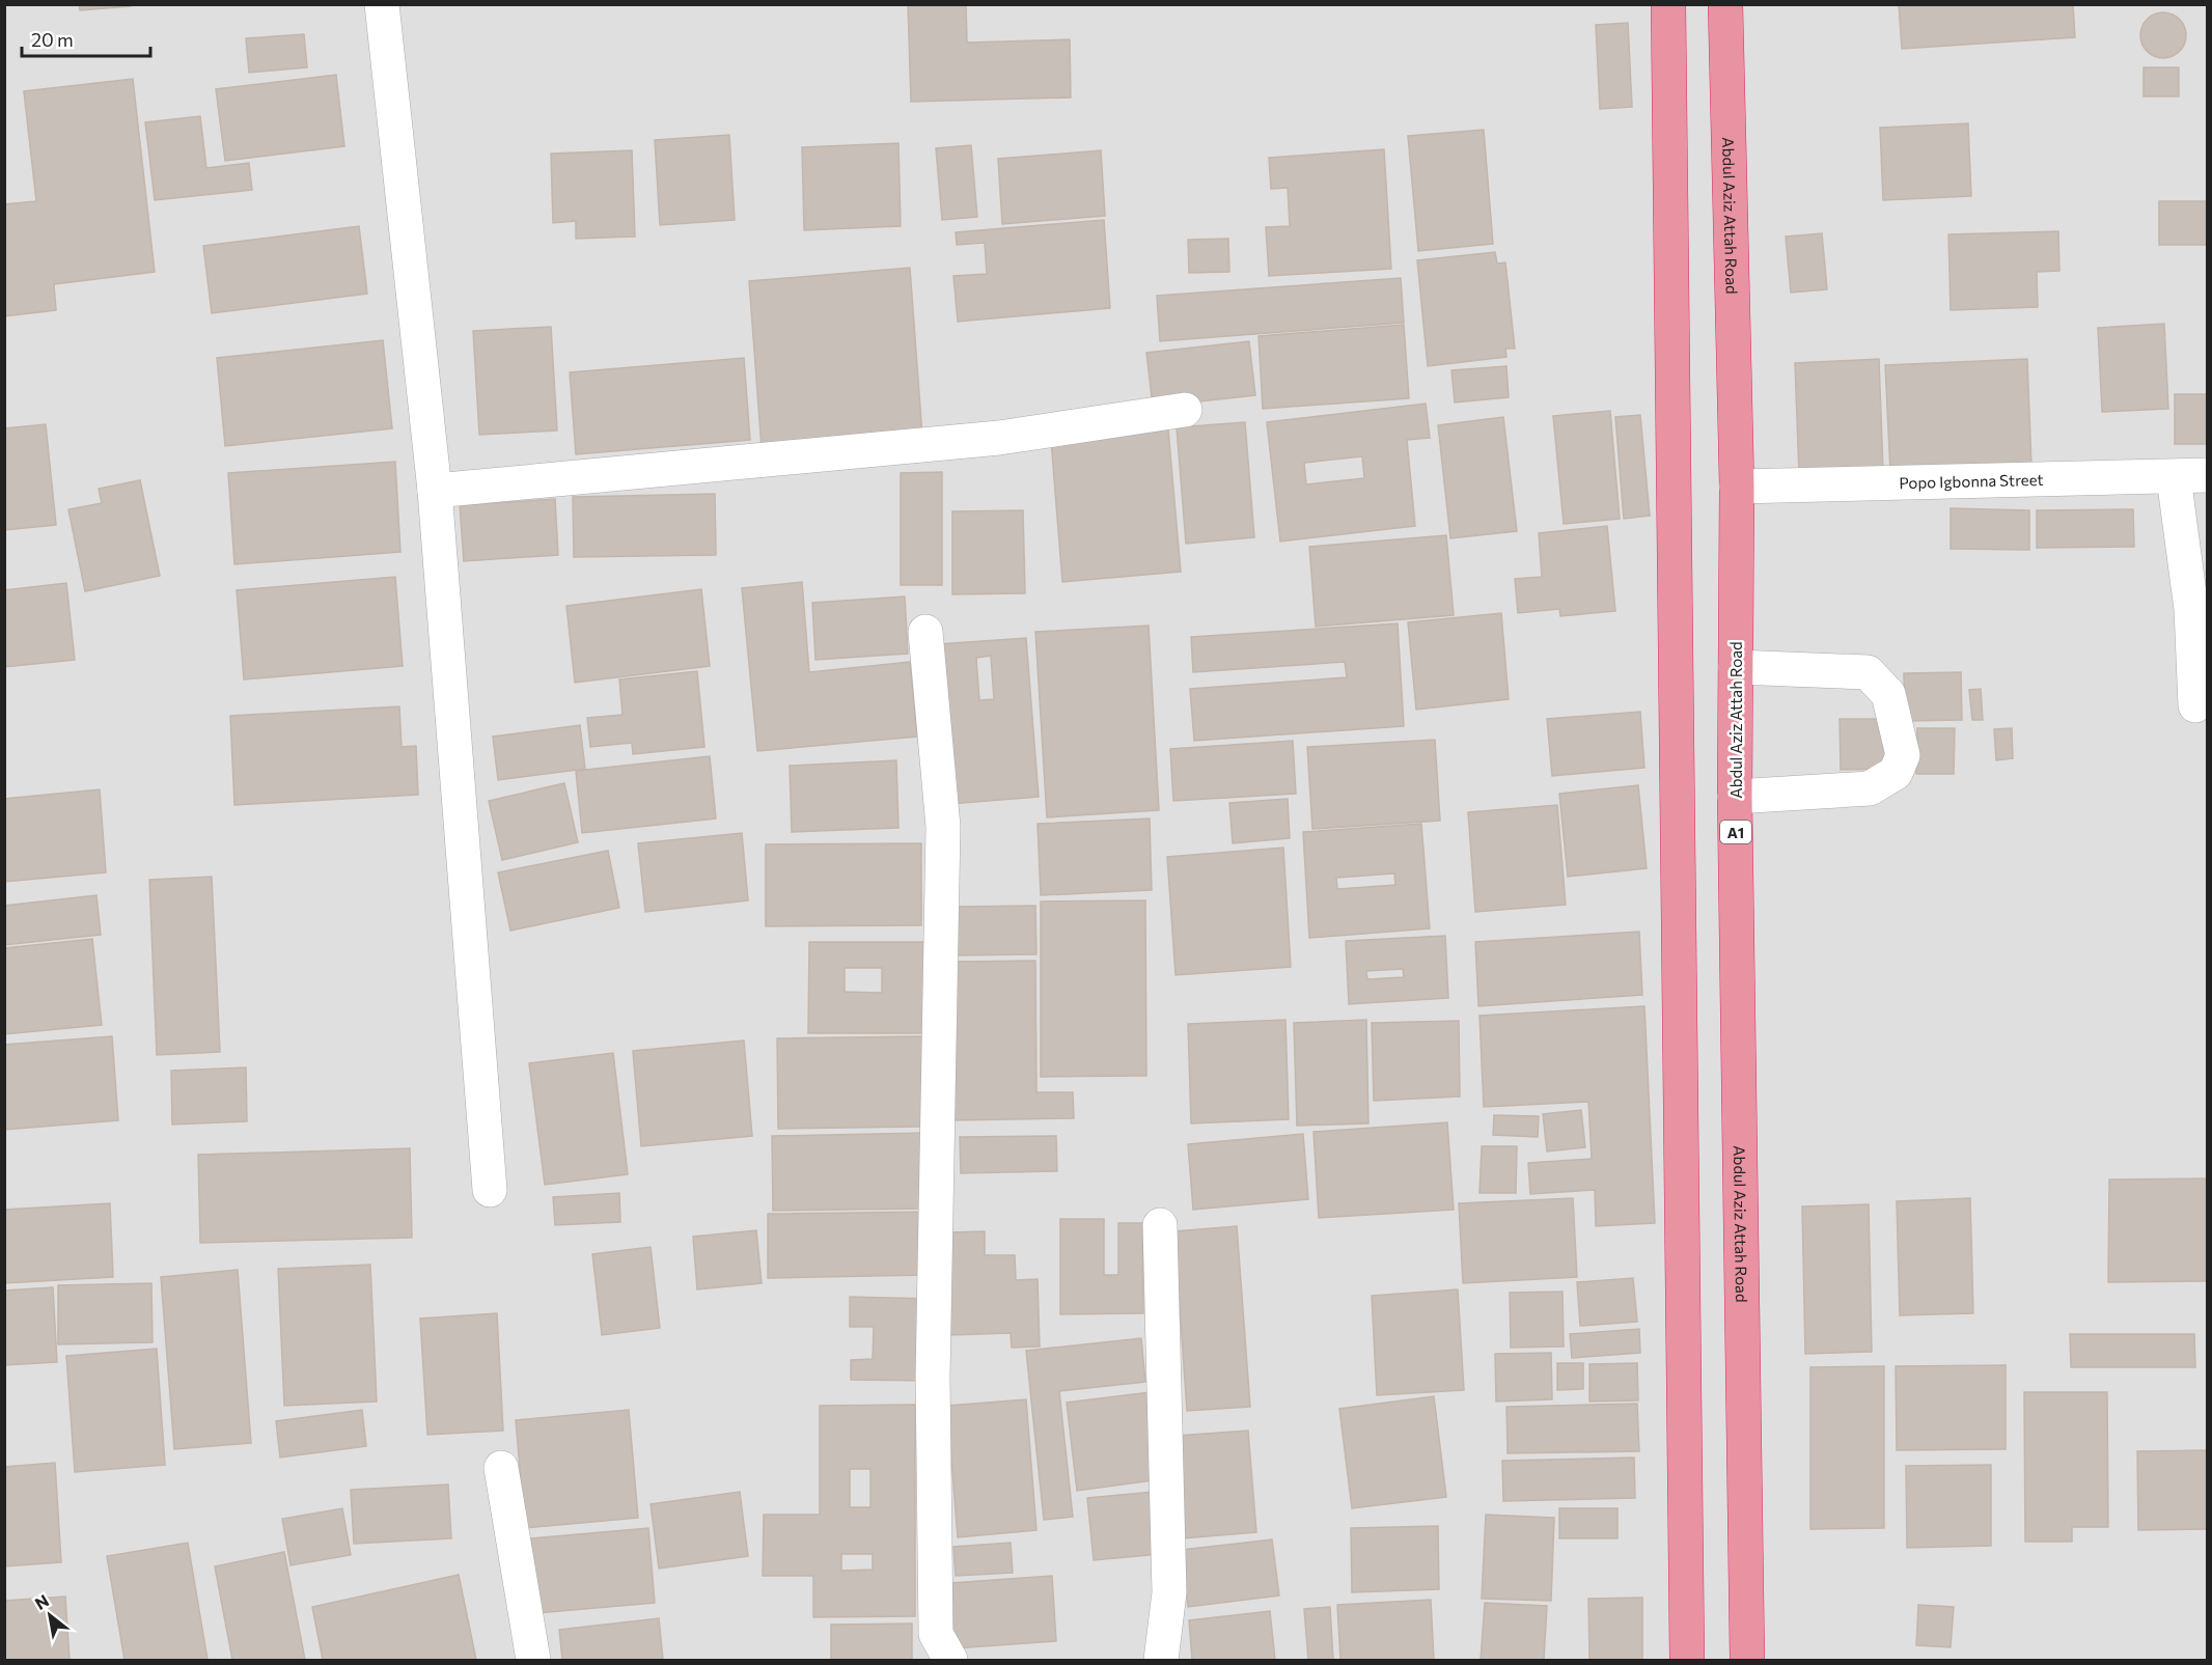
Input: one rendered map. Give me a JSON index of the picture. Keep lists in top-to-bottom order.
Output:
{
  "streets": {
    "highway": ["Abdul Aziz Attah Road", "A1"],
    "street": ["Popo Igbonna Street"]
  },
  "crossings": [
    ["Abdul Aziz Attah Road", "Popo Igbonna Street"]
  ],
  "scale_bar": "20 m",
  "north": "top left"
}
